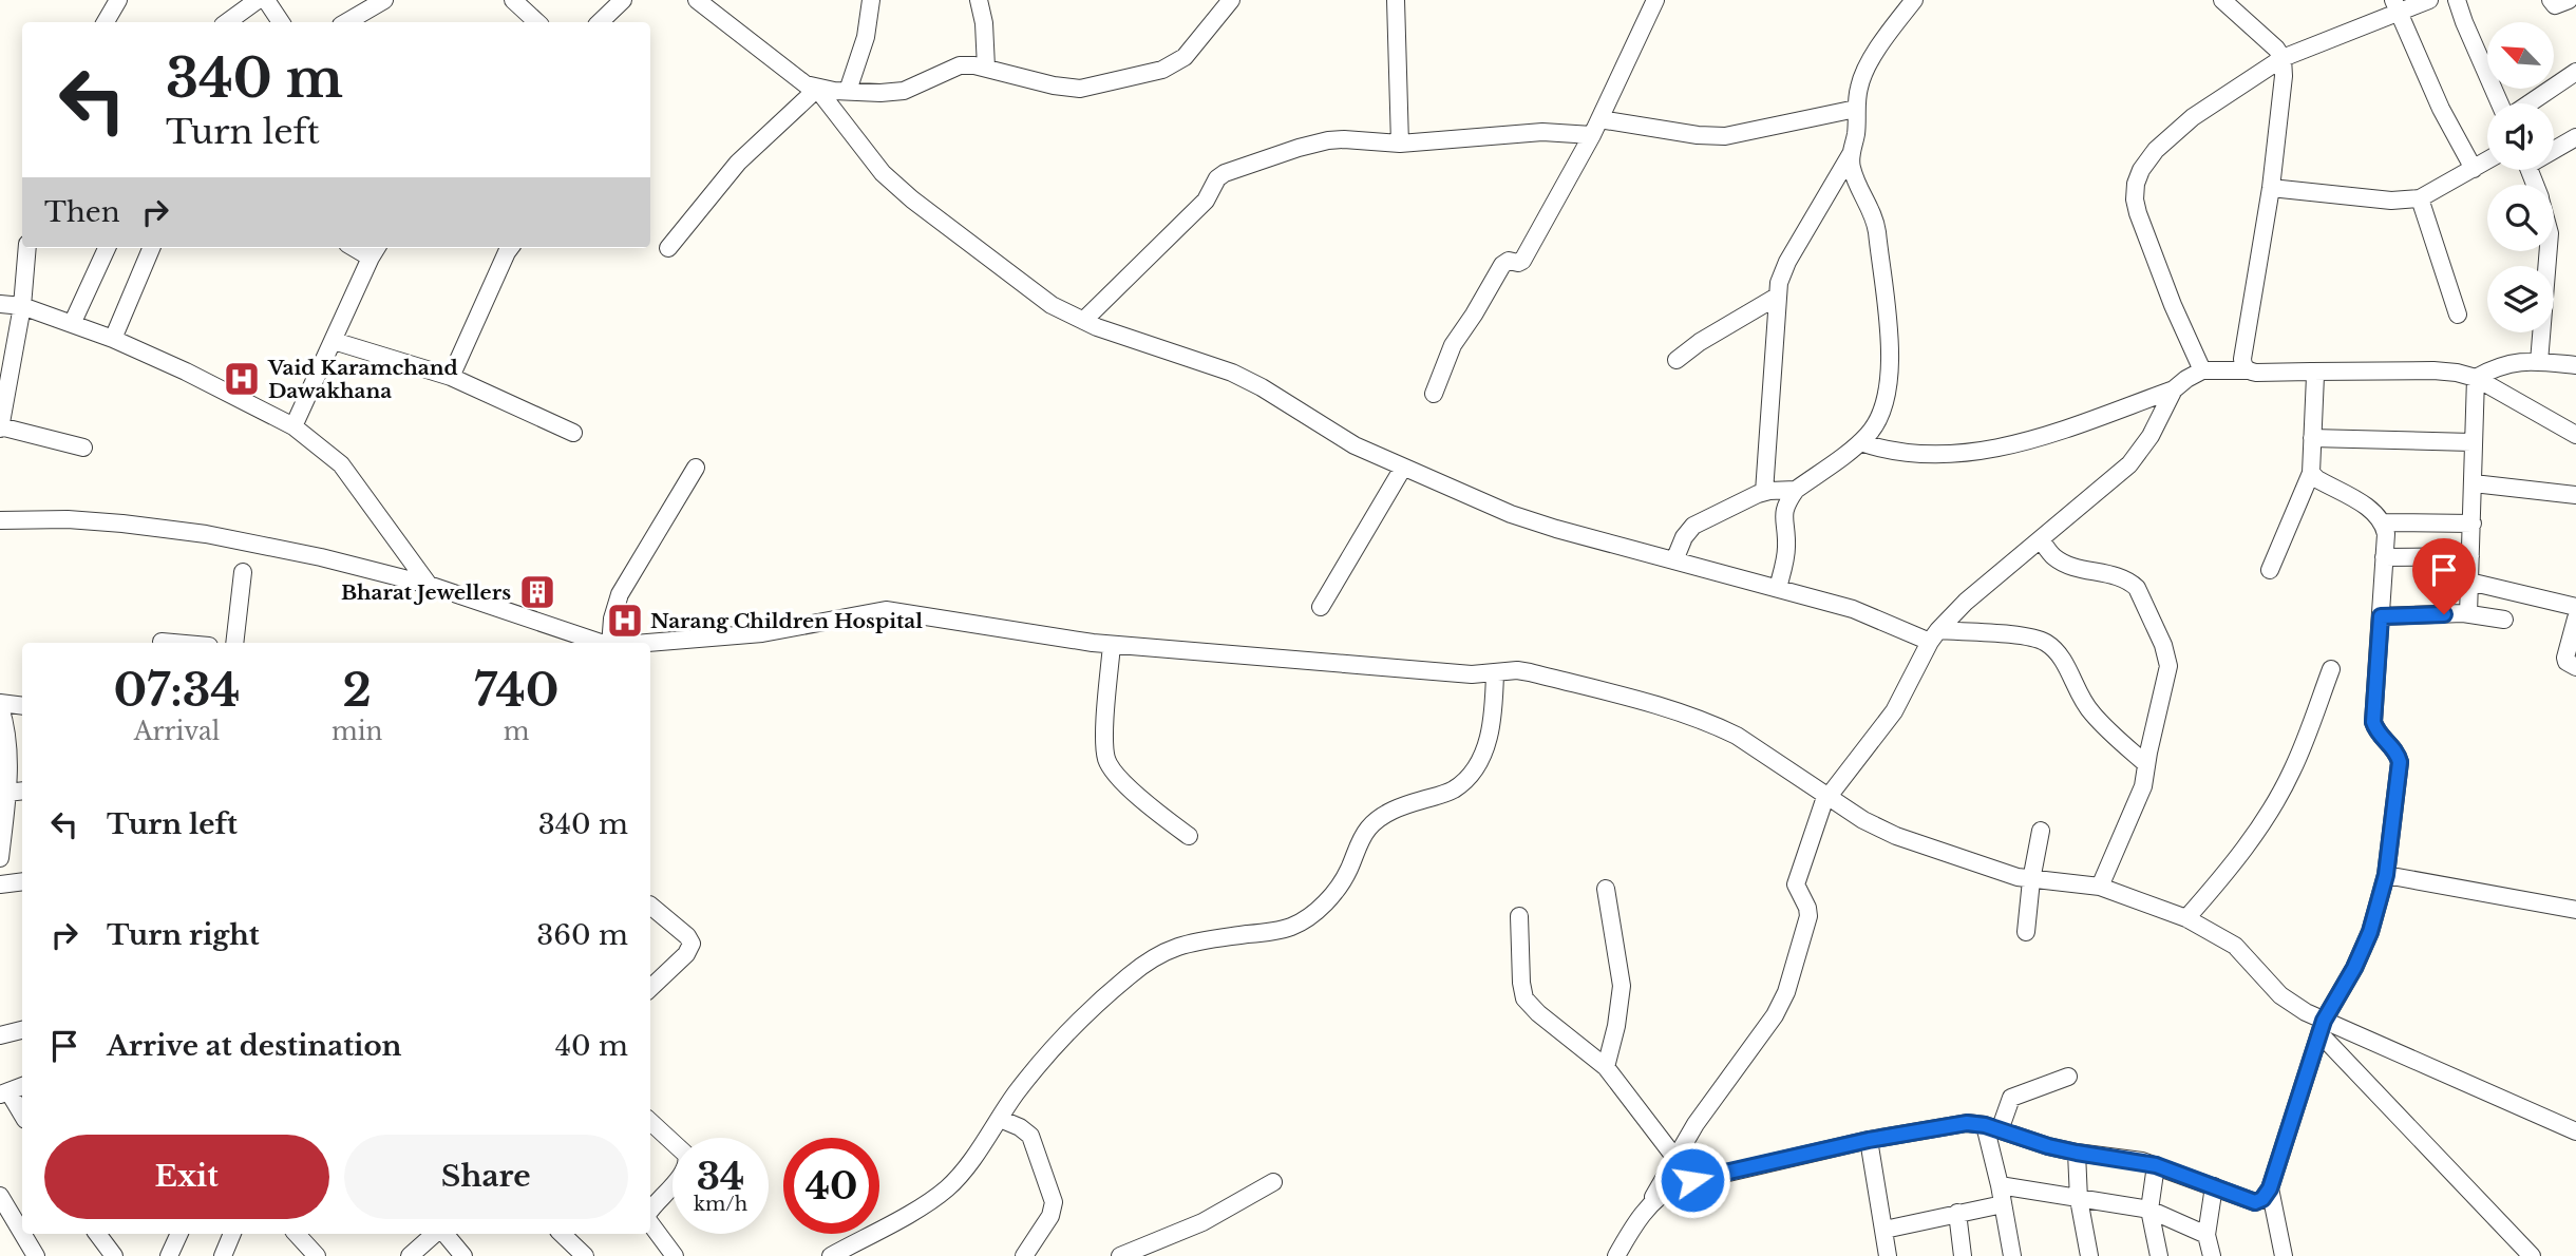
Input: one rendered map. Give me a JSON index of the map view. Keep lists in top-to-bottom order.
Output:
{
  "places": {
    "hospital": ["Vaid Karamchand Dawakhana", "Narang Children Hospital"],
    "building": ["Bharat Jewellers"]
  },
  "north": "top left",
  "page": {
    "turn": ["340 m", "Turn left"],
    "then": "Then",
    "eta": [
      "07:34",
      "Arrival",
      "2",
      "min",
      "740",
      "m"
    ],
    "list": [
      {
        "name": "Turn left",
        "value": "340 m"
      },
      {
        "name": "Turn right",
        "value": "360 m"
      },
      {
        "name": "Arrive at destination",
        "value": "40 m"
      }
    ],
    "buttons": ["Exit", "Share"],
    "speed": "34 km/h",
    "limit": "40"
  }
}
